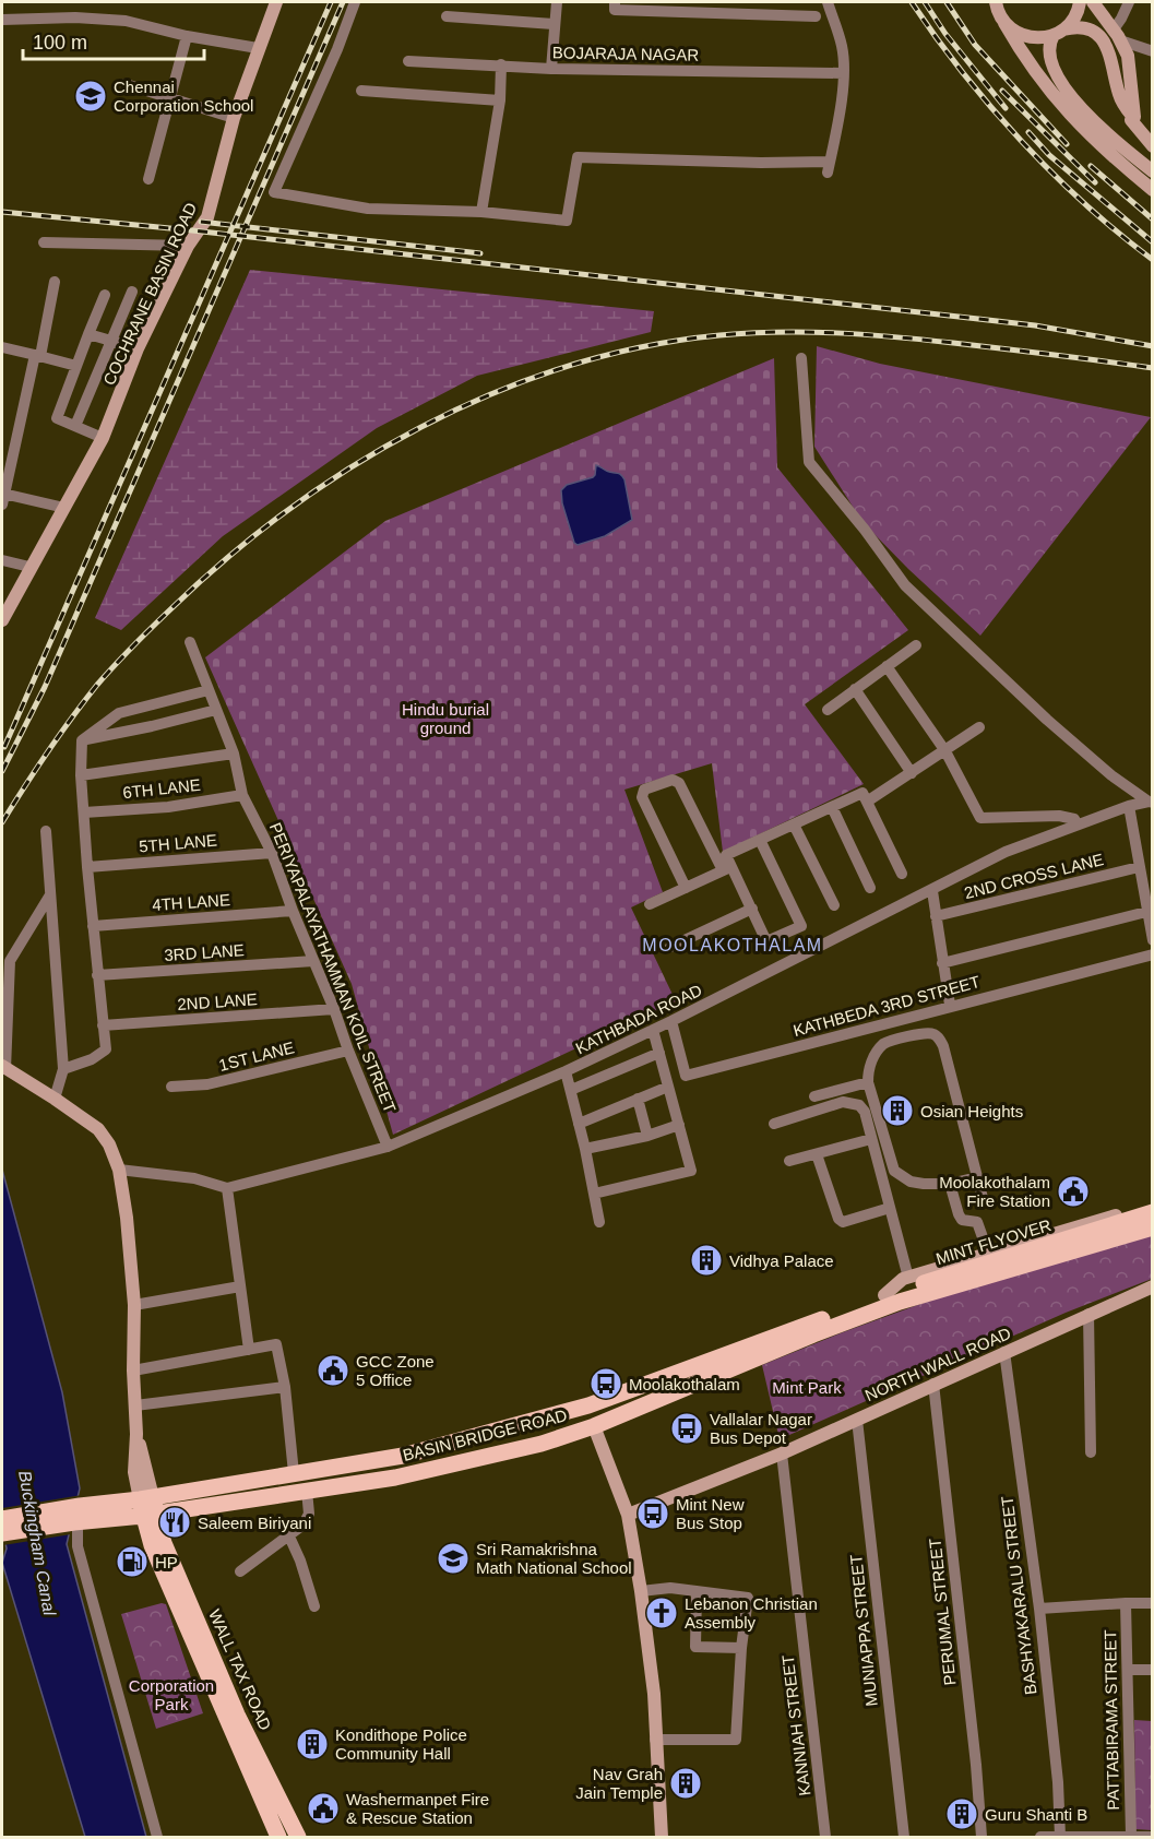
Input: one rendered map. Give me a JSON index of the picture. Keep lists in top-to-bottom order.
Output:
{
  "streets": {
    "main road": [
      "COCHRANE BASIN ROAD",
      "MINT FLYOVER",
      "NORTH WALL ROAD",
      "BASIN BRIDGE ROAD",
      "WALL TAX ROAD"
    ],
    "street": [
      "BOJARAJA NAGAR",
      "6TH LANE",
      "5TH LANE",
      "2ND CROSS LANE",
      "4TH LANE",
      "3RD LANE",
      "PERIYAPALAYATHAMMAN KOIL STREET",
      "2ND LANE",
      "KATHBEDA 3RD STREET",
      "KATHBADA ROAD",
      "1ST LANE",
      "BASHYAKARALU STREET",
      "PERUMAL STREET",
      "MUNIAPPA STREET",
      "PATTABIRAMA STREET",
      "KANNIAH STREET"
    ]
  },
  "crossings": [
    ["6TH LANE", "PERIYAPALAYATHAMMAN KOIL STREET"],
    ["5TH LANE", "PERIYAPALAYATHAMMAN KOIL STREET"],
    ["4TH LANE", "PERIYAPALAYATHAMMAN KOIL STREET"],
    ["3RD LANE", "PERIYAPALAYATHAMMAN KOIL STREET"],
    ["PERIYAPALAYATHAMMAN KOIL STREET", "2ND LANE"],
    ["PERIYAPALAYATHAMMAN KOIL STREET", "KATHBADA ROAD"],
    ["PERIYAPALAYATHAMMAN KOIL STREET", "1ST LANE"],
    ["KATHBEDA 3RD STREET", "KATHBADA ROAD"],
    ["MINT FLYOVER", "BASIN BRIDGE ROAD"],
    ["NORTH WALL ROAD", "BASHYAKARALU STREET"],
    ["NORTH WALL ROAD", "PERUMAL STREET"],
    ["NORTH WALL ROAD", "MUNIAPPA STREET"],
    ["NORTH WALL ROAD", "KANNIAH STREET"],
    ["BASIN BRIDGE ROAD", "WALL TAX ROAD"]
  ],
  "districts": ["MOOLAKOTHALAM"],
  "water": ["Buckingham Canal"],
  "parks": ["Hindu burial ground", "Mint Park", "Corporation Park"],
  "places": {
    "school or university": ["Chennai Corporation School", "Sri Ramakrishna Math National School"],
    "building": [
      "Osian Heights",
      "Vidhya Palace",
      "Kondithope Police Community Hall",
      "Nav Grah Jain Temple",
      "Guru Shanti B"
    ],
    "public building": ["Moolakothalam Fire Station", "GCC Zone 5 Office", "Washermanpet Fire & Rescue Station"],
    "bus stop": ["Moolakothalam", "Vallalar Nagar Bus Depot", "Mint New Bus Stop"],
    "restaurant": ["Saleem Biriyani"],
    "fuel station": ["HP"],
    "church": ["Lebanon Christian Assembly"]
  },
  "scale_bar": "100 m"
}
